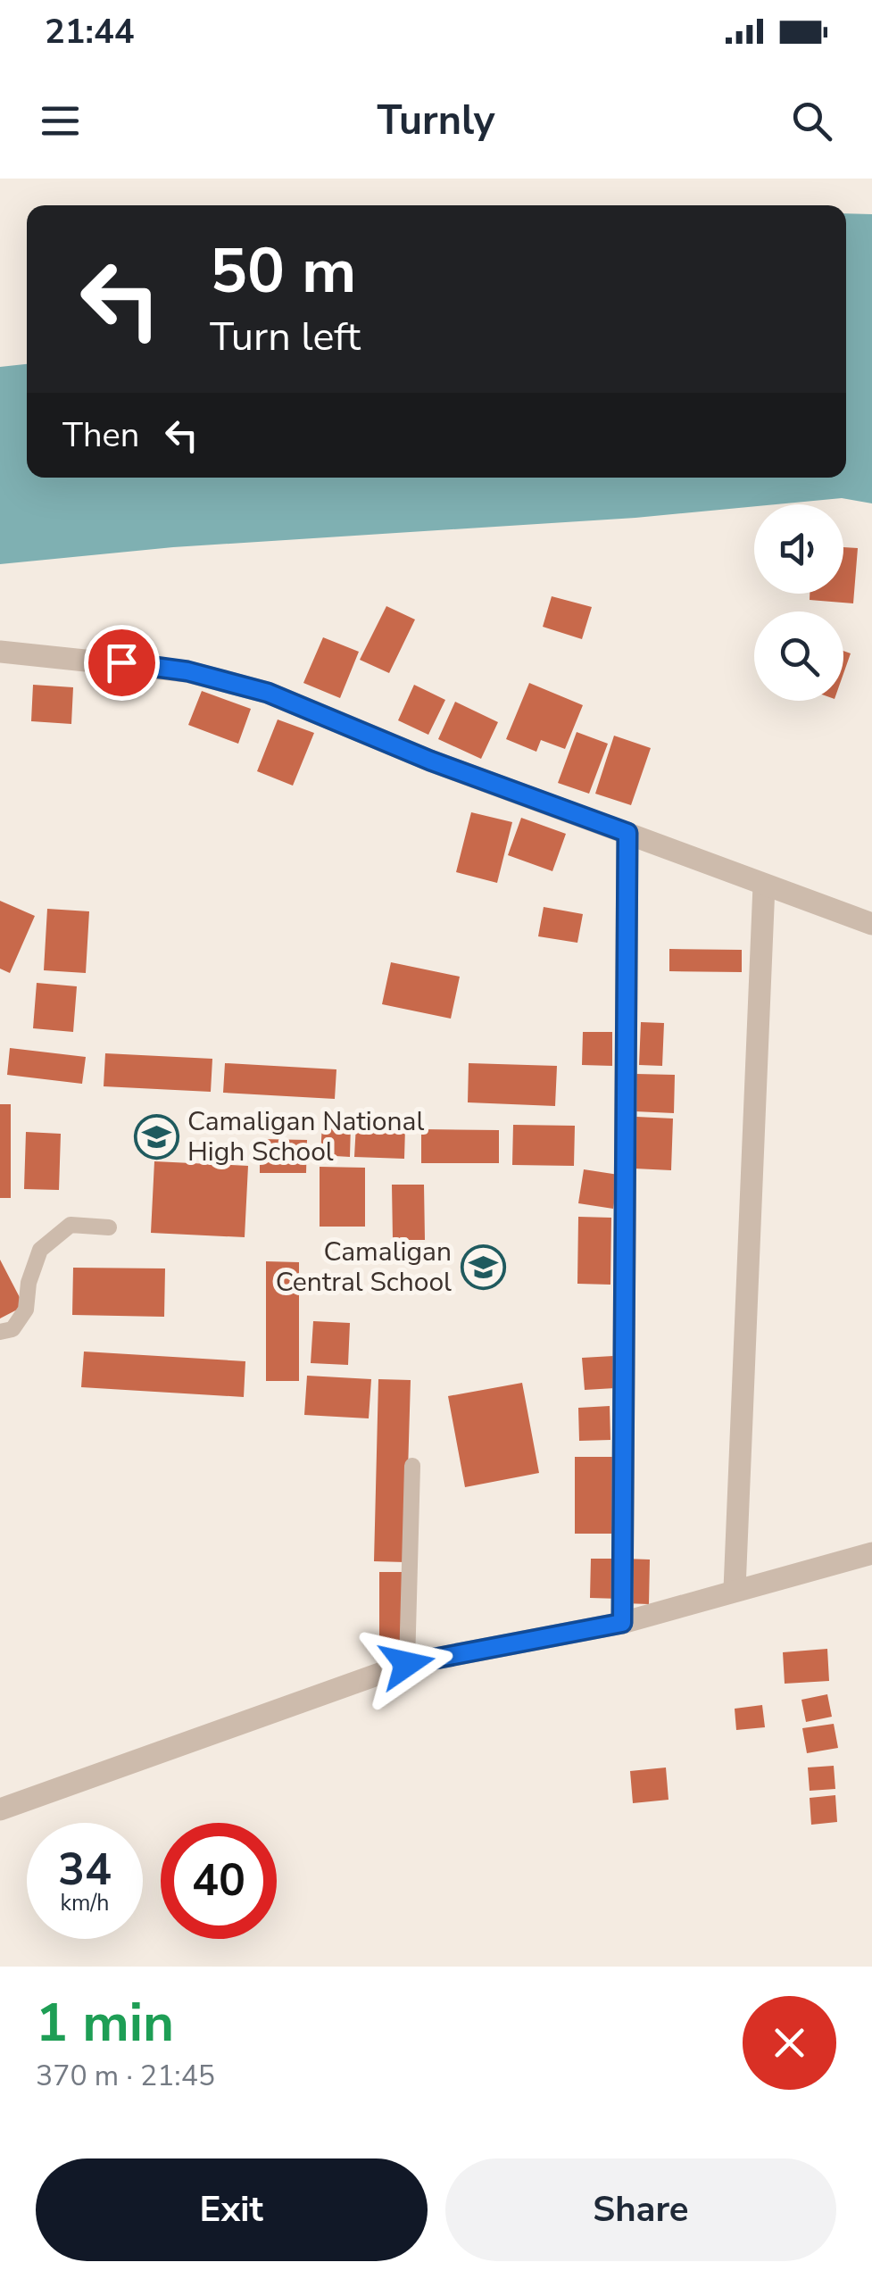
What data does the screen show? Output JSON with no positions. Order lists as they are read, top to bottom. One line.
{"places":{"school or university":["Camaligan National High School","Camaligan Central School"]},"page":{"status":"21:44","header":"Turnly","turn":["50 m","Turn left"],"then":"Then","speed":"34 km/h","limit":"40","heading":["1 min","370 m · 21:45"],"buttons":["Exit","Share"]}}
